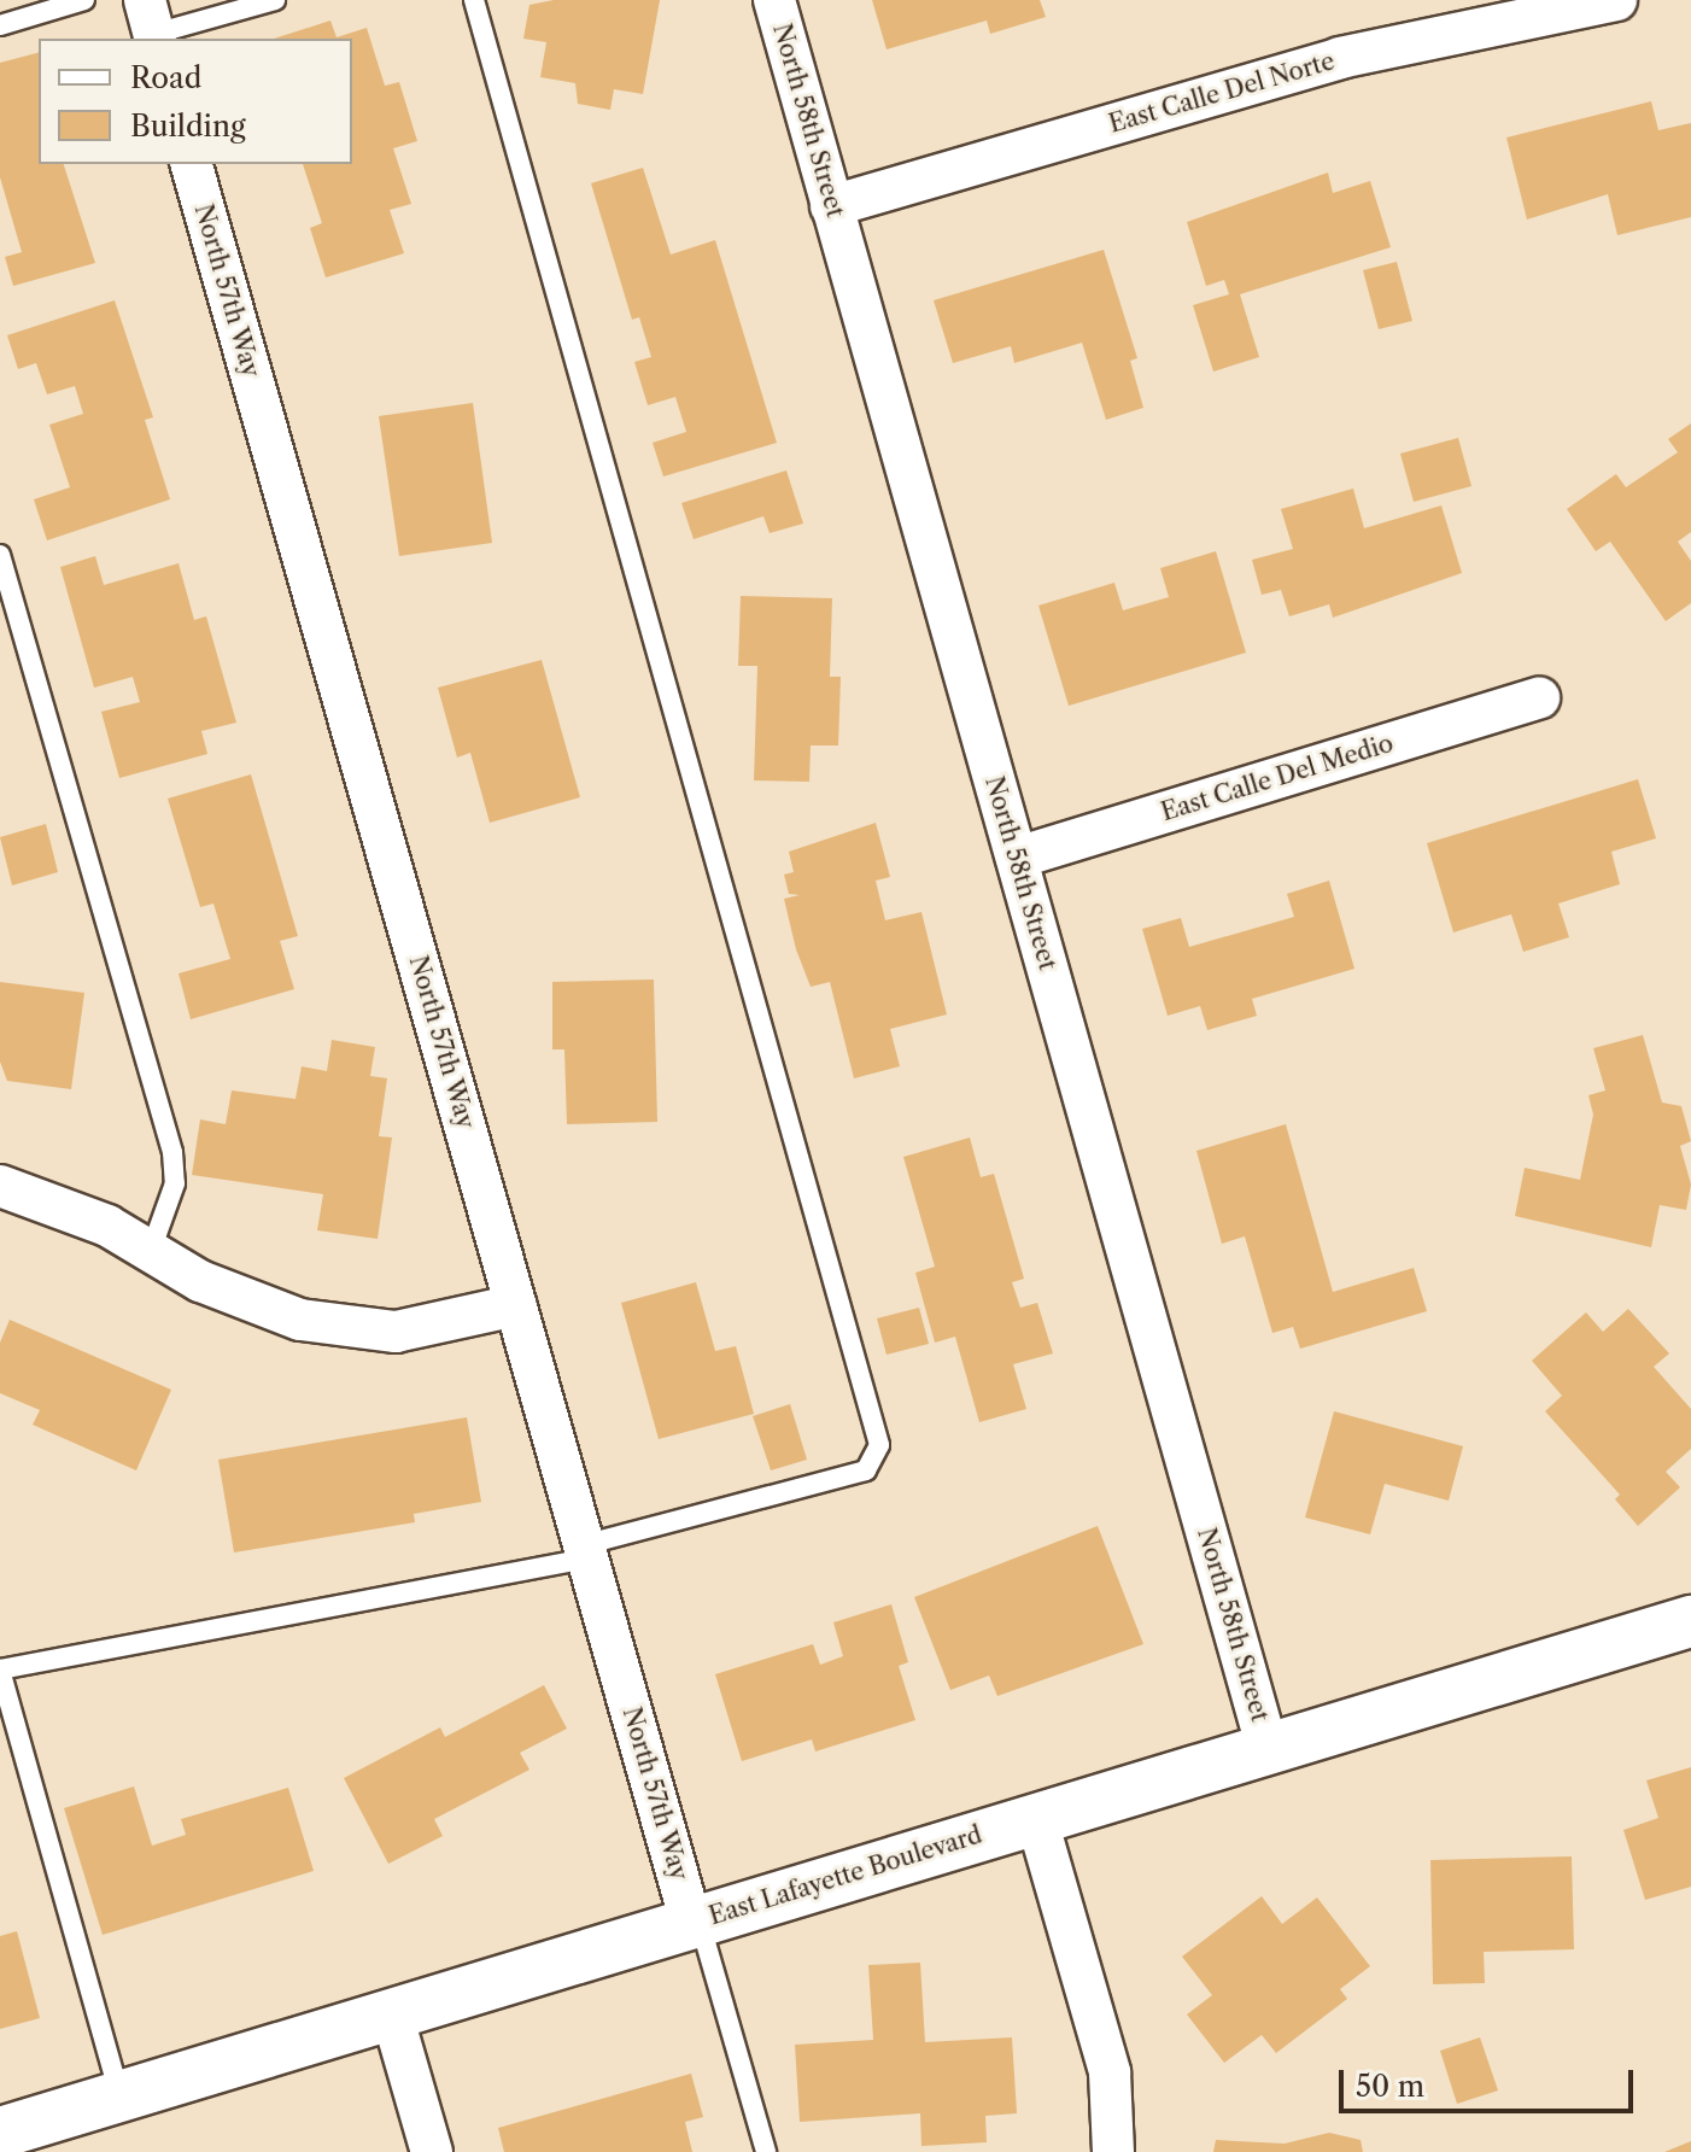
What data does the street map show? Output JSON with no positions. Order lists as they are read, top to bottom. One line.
{"streets":{"street":["East Calle Del Norte","North 58th Street","North 57th Way","East Calle Del Medio","East Lafayette Boulevard"]},"crossings":[["East Calle Del Norte","North 58th Street"],["North 58th Street","East Calle Del Medio"],["North 58th Street","East Lafayette Boulevard"],["North 57th Way","East Lafayette Boulevard"]],"legend":["Road","Building"],"scale_bar":"50 m"}
